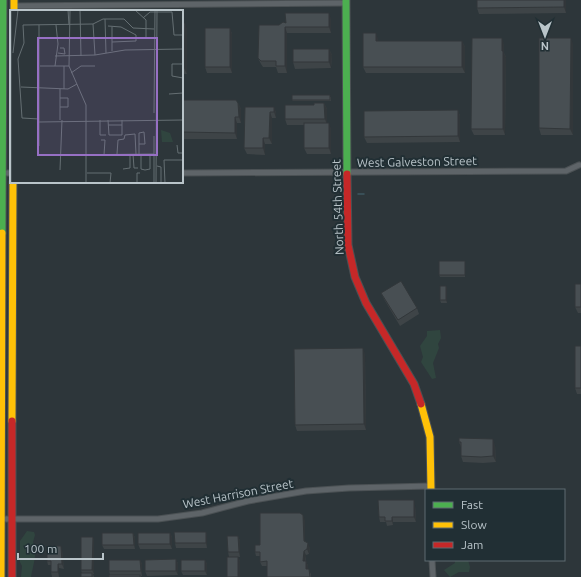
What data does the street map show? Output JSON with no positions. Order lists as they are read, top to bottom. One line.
{"streets":{"main road":["North 54th Street"],"street":["West Galveston Street","West Harrison Street"]},"crossings":[["West Galveston Street","North 54th Street"],["North 54th Street","West Harrison Street"]],"legend":["Fast","Slow","Jam"],"scale_bar":"100 m","north":"bottom"}
